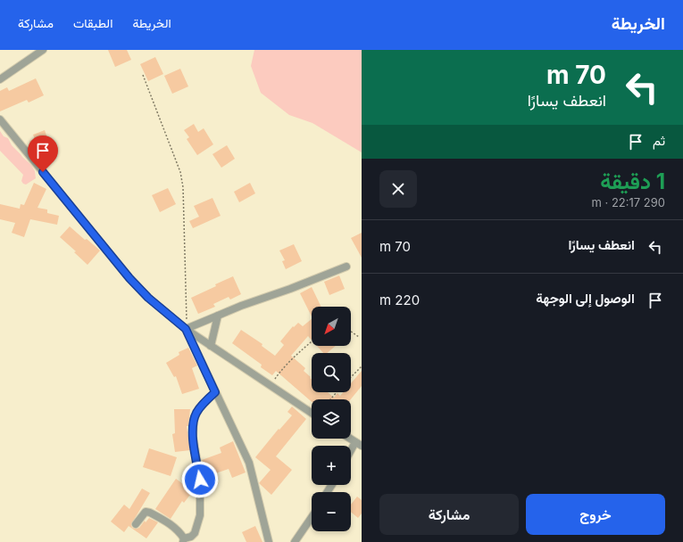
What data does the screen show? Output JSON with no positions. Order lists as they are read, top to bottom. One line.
{"north":"bottom left","page":{"header":"الخريطة","nav":["الخريطة","الطبقات","مشاركة"],"turn":["70 m","انعطف يسارًا"],"then":"ثم","heading":["1 دقيقة","290 m · 22:17"],"list":[{"name":"انعطف يسارًا","value":"70 m"},{"name":"الوصول إلى الوجهة","value":"220 m"}],"map_buttons":["+","−"],"buttons":["خروج","مشاركة"]}}
